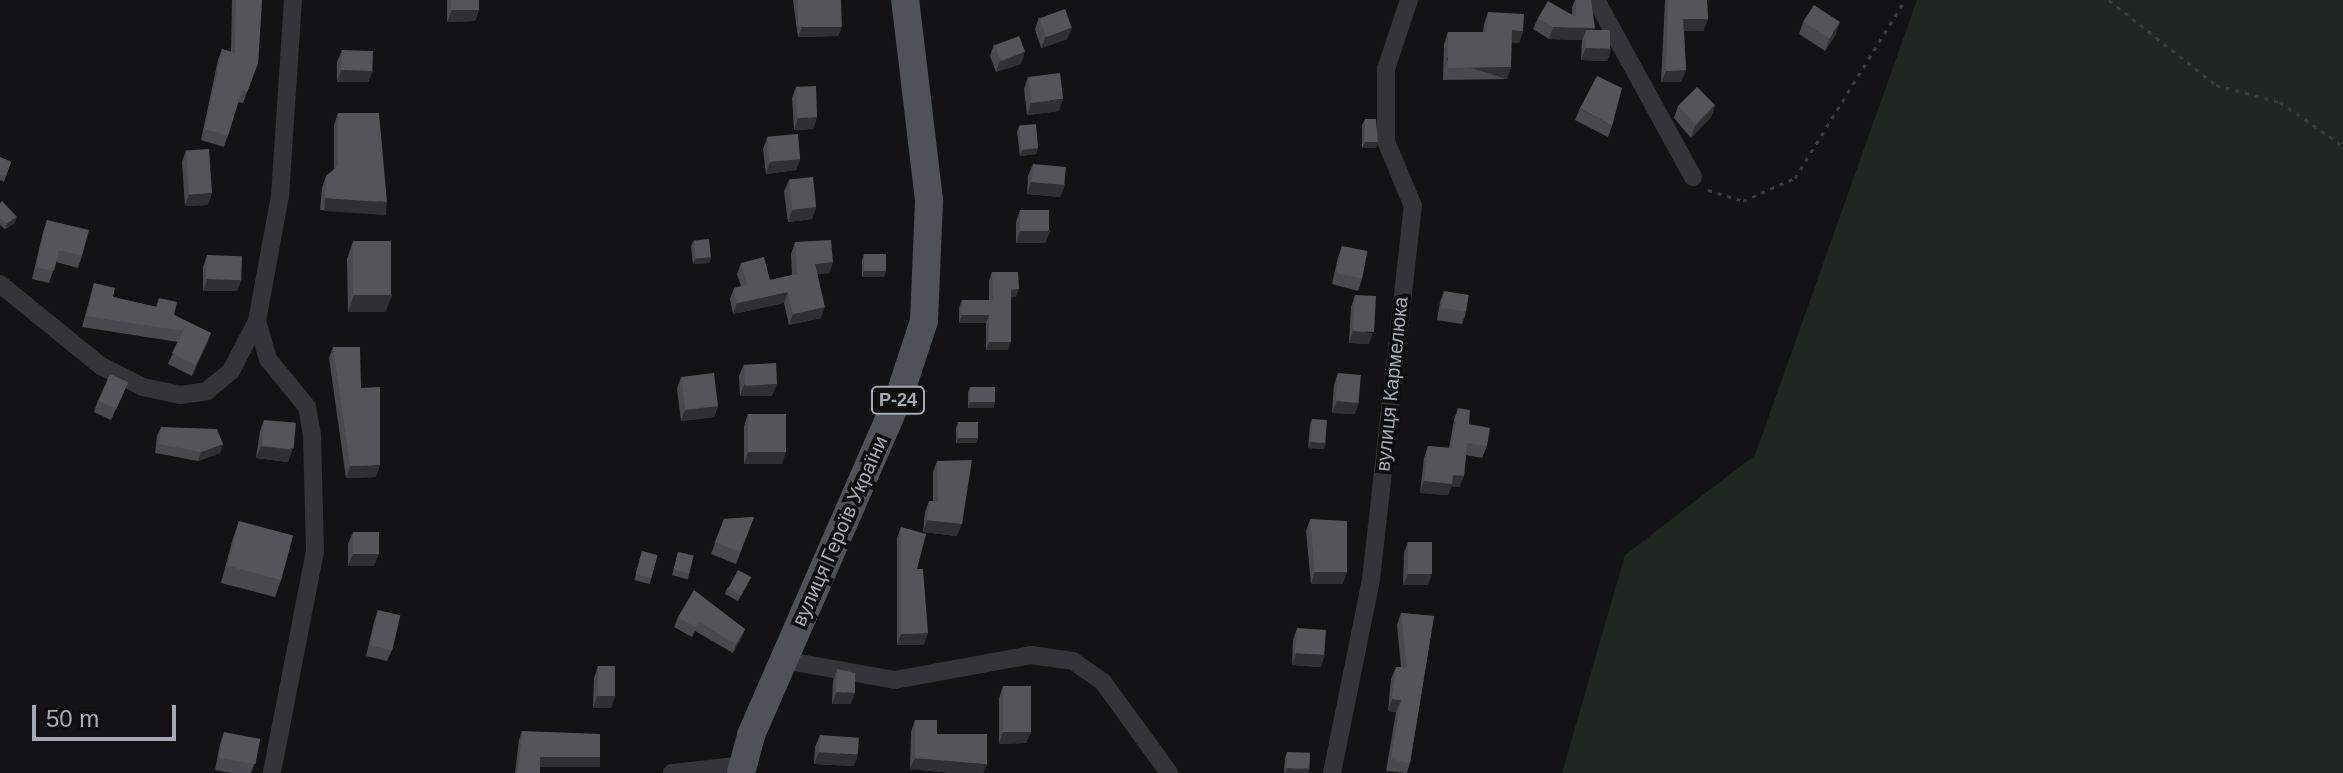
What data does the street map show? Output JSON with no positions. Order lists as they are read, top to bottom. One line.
{"streets":{"main road":["Р-24","вулиця Героїв України"],"street":["вулиця Кармелюка"]},"scale_bar":"50 m"}
